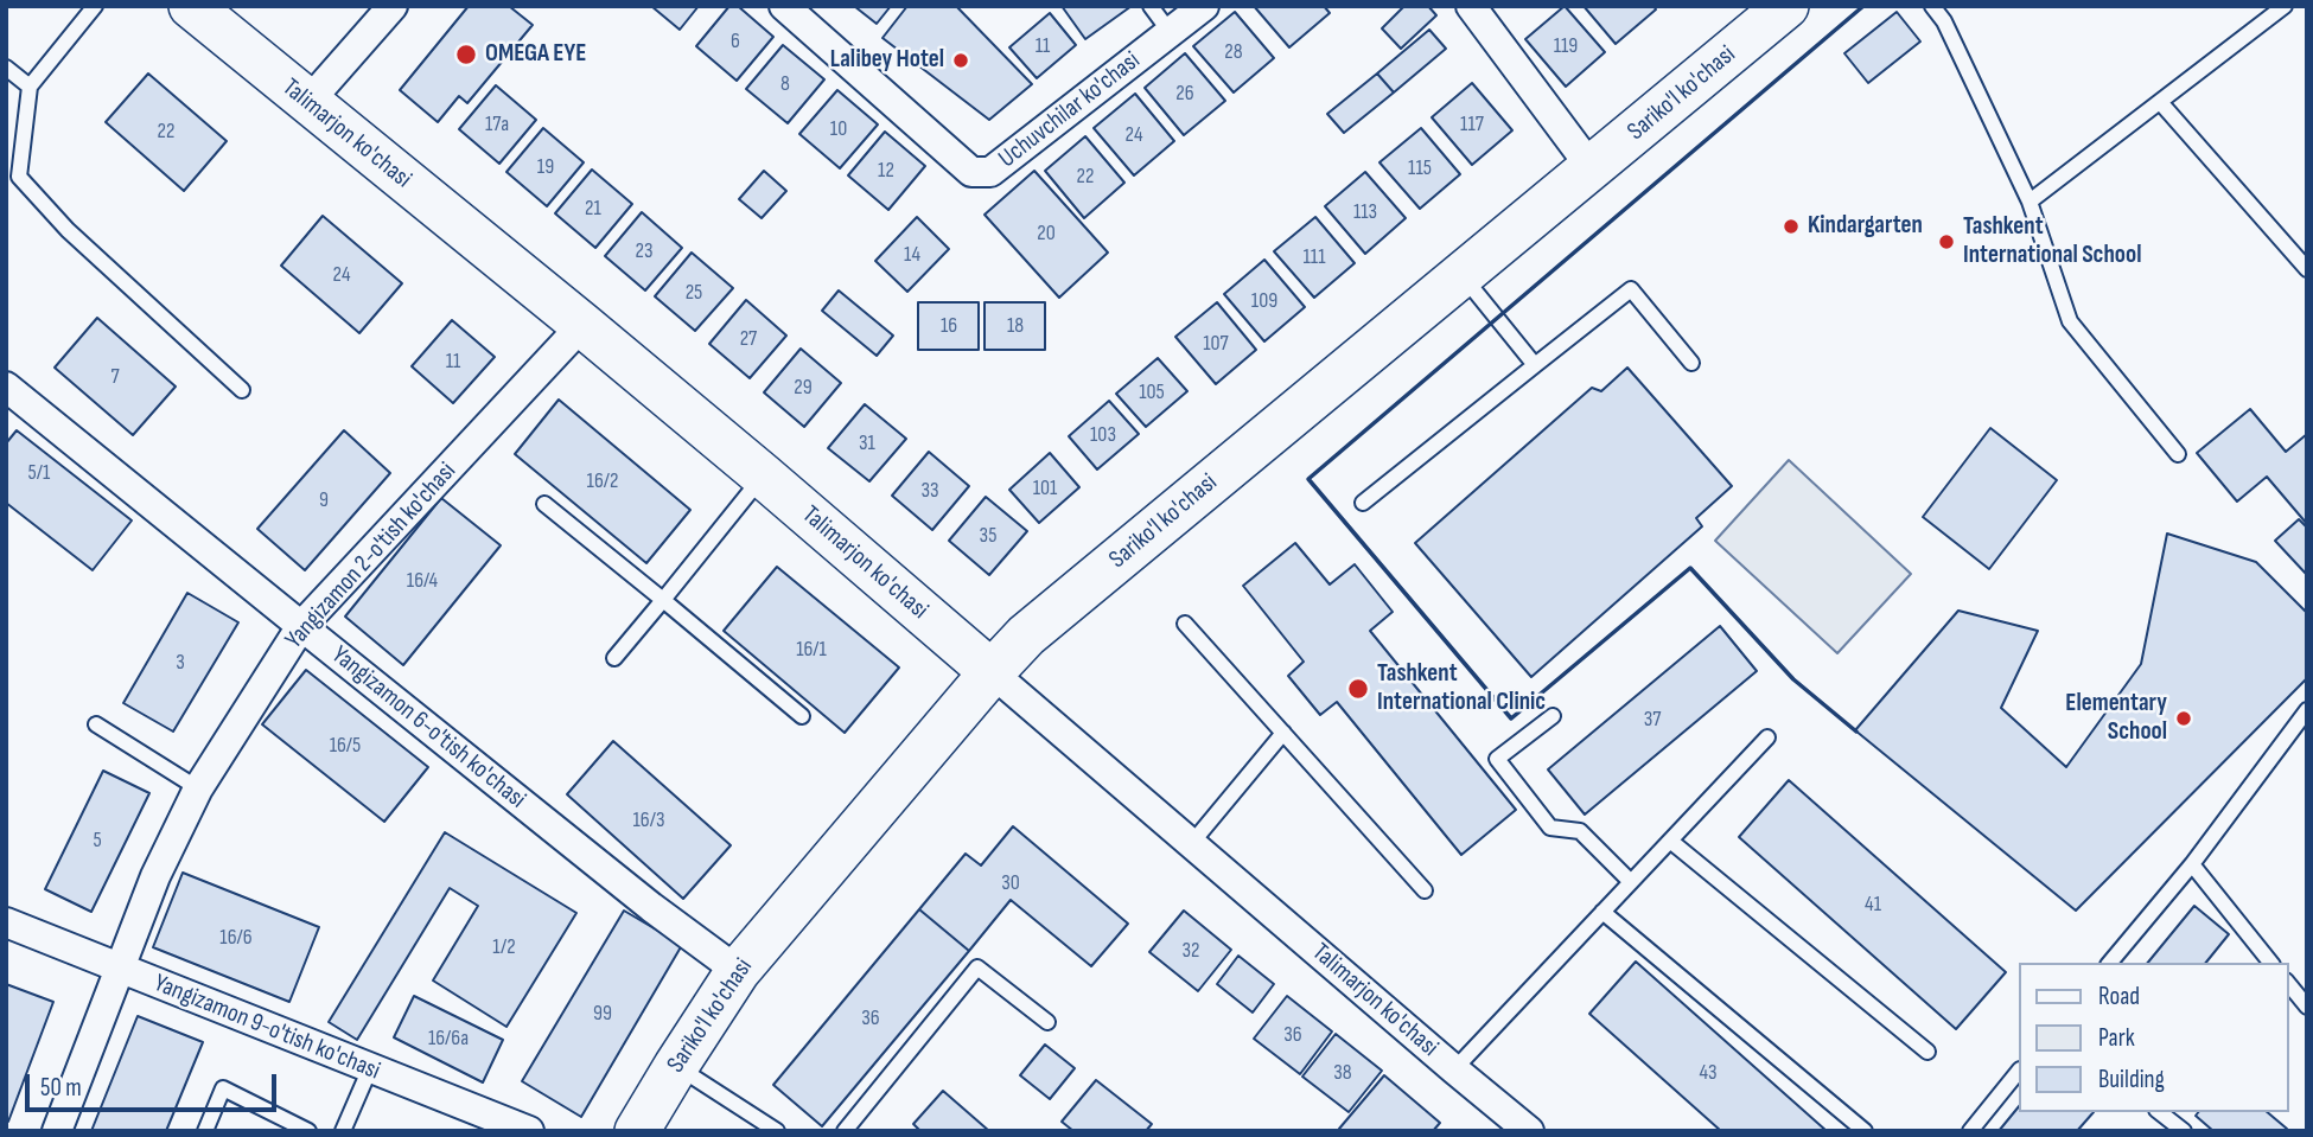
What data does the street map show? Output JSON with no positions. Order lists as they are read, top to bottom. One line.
{"streets":{"main road":["Sariko'l ko'chasi","Talimarjon ko'chasi"],"street":["Uchuvchilar ko'chasi","Yangizamon 2-o'tish ko'chasi","Yangizamon 6-o'tish ko'chasi","Yangizamon 9-o'tish ko'chasi"]},"crossings":[["Sariko'l ko'chasi","Talimarjon ko'chasi"],["Sariko'l ko'chasi","Yangizamon 6-o'tish ko'chasi"],["Talimarjon ko'chasi","Yangizamon 2-o'tish ko'chasi"],["Yangizamon 2-o'tish ko'chasi","Yangizamon 6-o'tish ko'chasi"],["Yangizamon 2-o'tish ko'chasi","Yangizamon 9-o'tish ko'chasi"]],"places":["OMEGA EYE","Lalibey Hotel","Kindargarten","Tashkent International School","Tashkent International Clinic","Elementary School"],"house_numbers":["6","11","119","28","8","26","17a","117","10","22","24","19","115","12","22","21","113","20","23","14","111","24","25","109","16","18","27","107","11","7","29","105","103","31","5/1","16/2","101","33","9","35","16/4","16/1","3","37","16/5","16/3","5","30","41","16/6","1/2","32","99","36","36","16/6a","38","43"],"legend":["Road","Park","Building"],"scale_bar":"50 m"}
